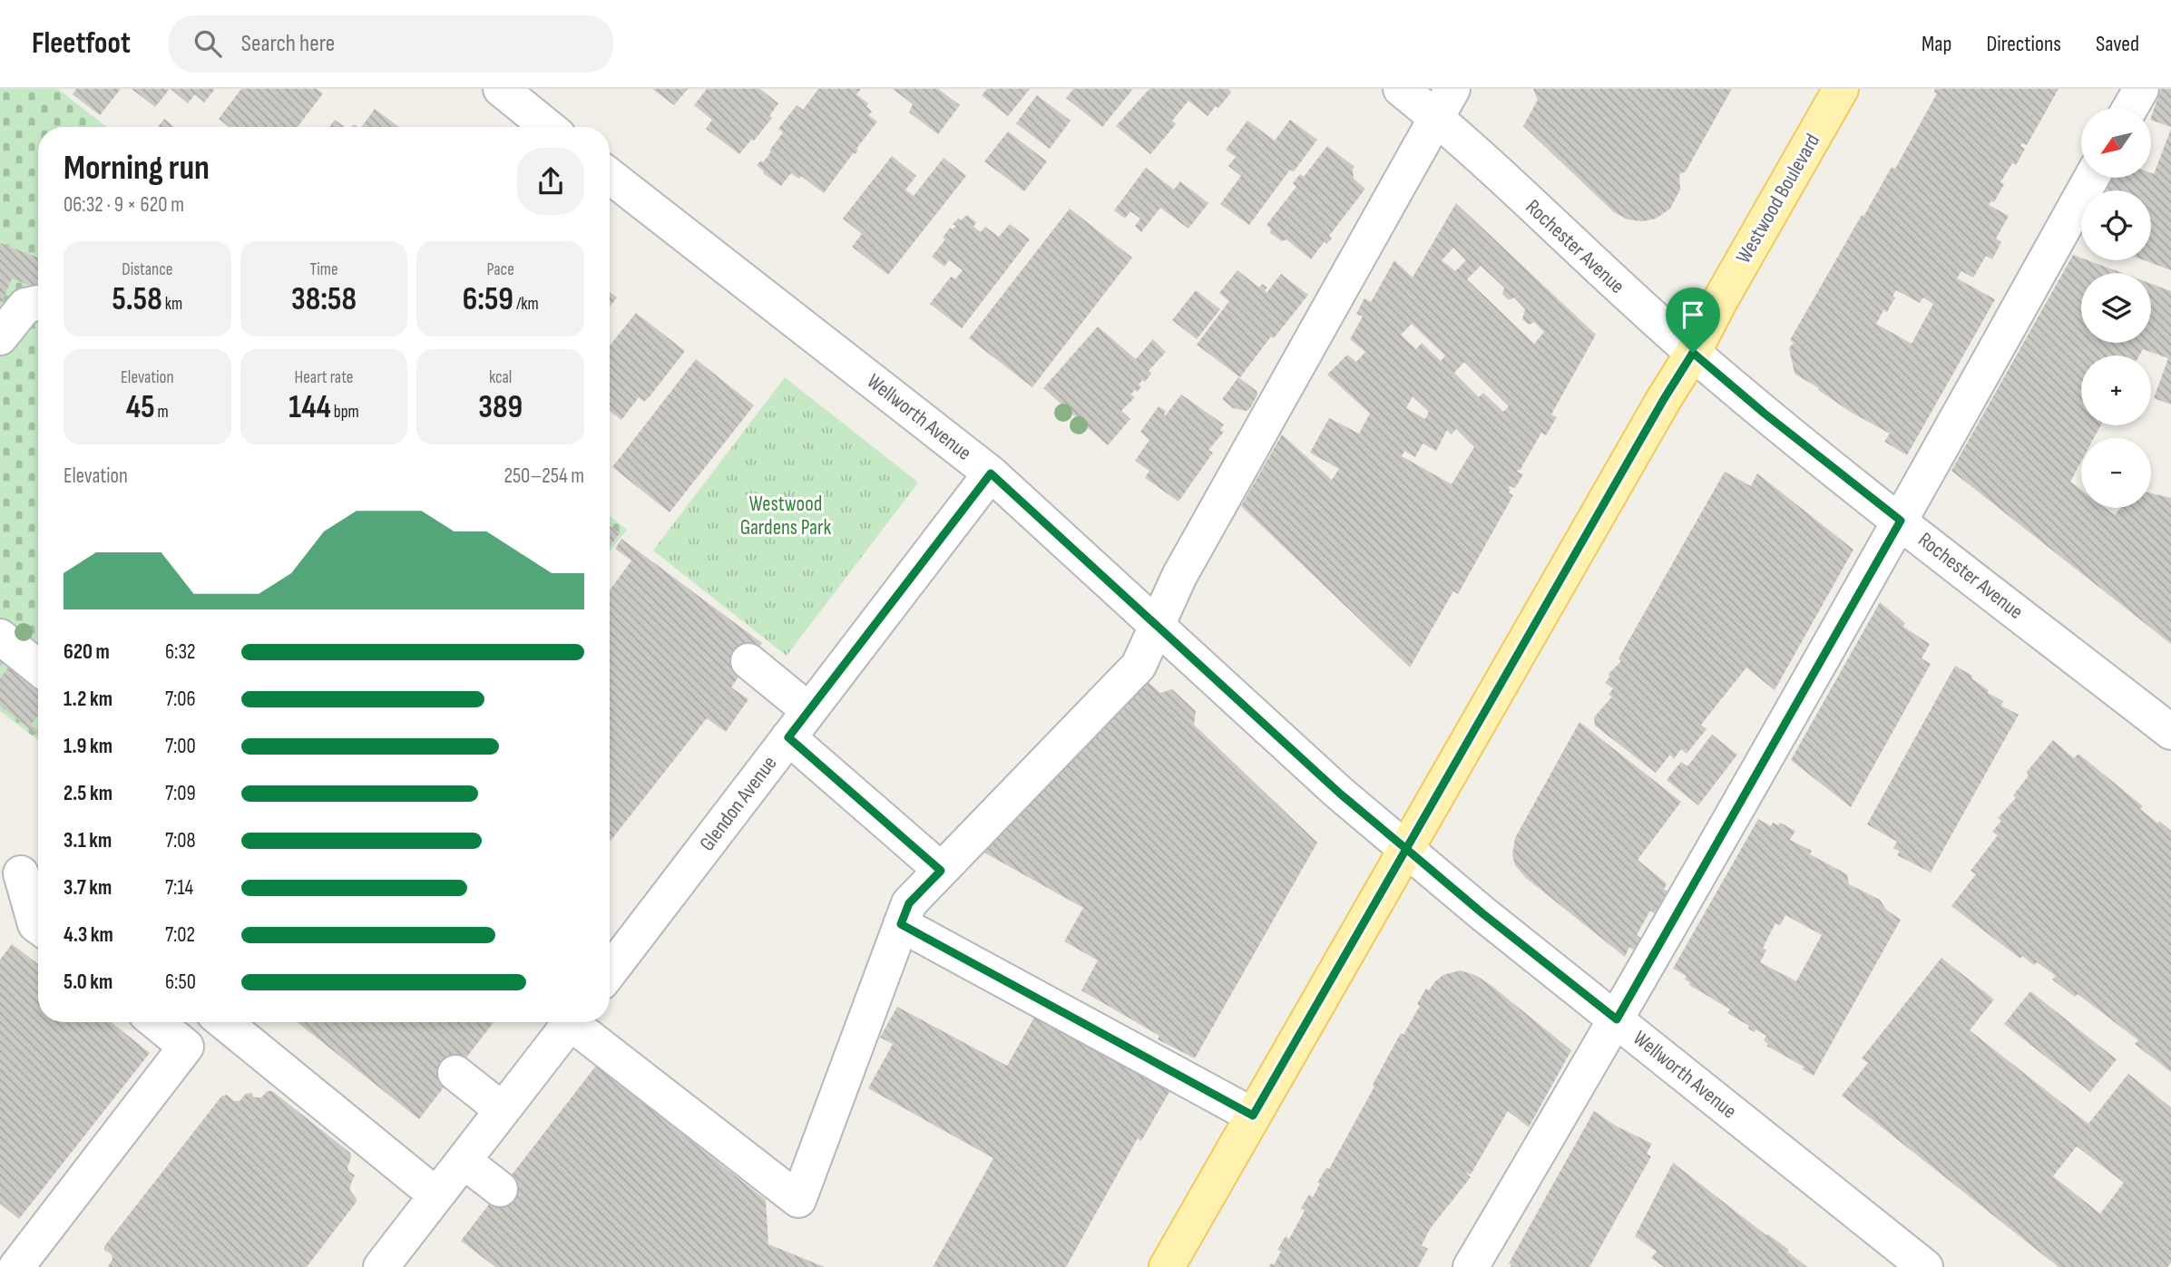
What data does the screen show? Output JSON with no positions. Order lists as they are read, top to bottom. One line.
{"streets":{"main road":["Westwood Boulevard"],"street":["Rochester Avenue","Wellworth Avenue","Glendon Avenue"]},"crossings":[["Westwood Boulevard","Rochester Avenue"],["Westwood Boulevard","Wellworth Avenue"],["Wellworth Avenue","Glendon Avenue"]],"parks":["Westwood Gardens Park"],"north":"bottom left","page":{"header":"Fleetfoot","search":"Search here","nav":["Map","Directions","Saved"],"map_buttons":["+","−"],"heading":["Morning run","06:32 · 9 × 620 m"],"stats":[["Distance","5.58 km"],["Time","38:58"],["Pace","6:59 /km"],["Elevation","45 m"],["Heart rate","144 bpm"],["kcal","389"]],"chart":["Elevation","250–254 m"],"list":[{"name":"620 m","note":"6:32"},{"name":"1.2 km","note":"7:06"},{"name":"1.9 km","note":"7:00"},{"name":"2.5 km","note":"7:09"},{"name":"3.1 km","note":"7:08"},{"name":"3.7 km","note":"7:14"},{"name":"4.3 km","note":"7:02"},{"name":"5.0 km","note":"6:50"}]}}
